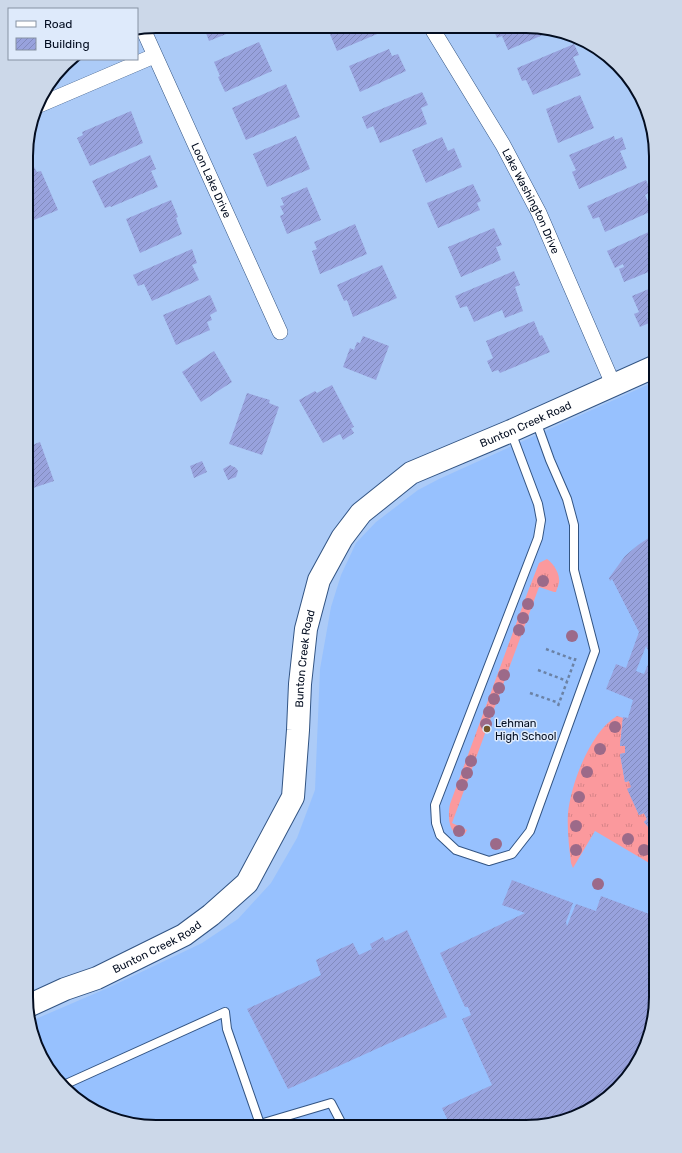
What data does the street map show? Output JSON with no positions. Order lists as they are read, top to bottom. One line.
{"streets":{"street":["Loon Lake Drive","Lake Washington Drive","Bunton Creek Road"]},"crossings":[["Lake Washington Drive","Bunton Creek Road"]],"places":["Lehman High School"],"legend":["Road","Building"]}
